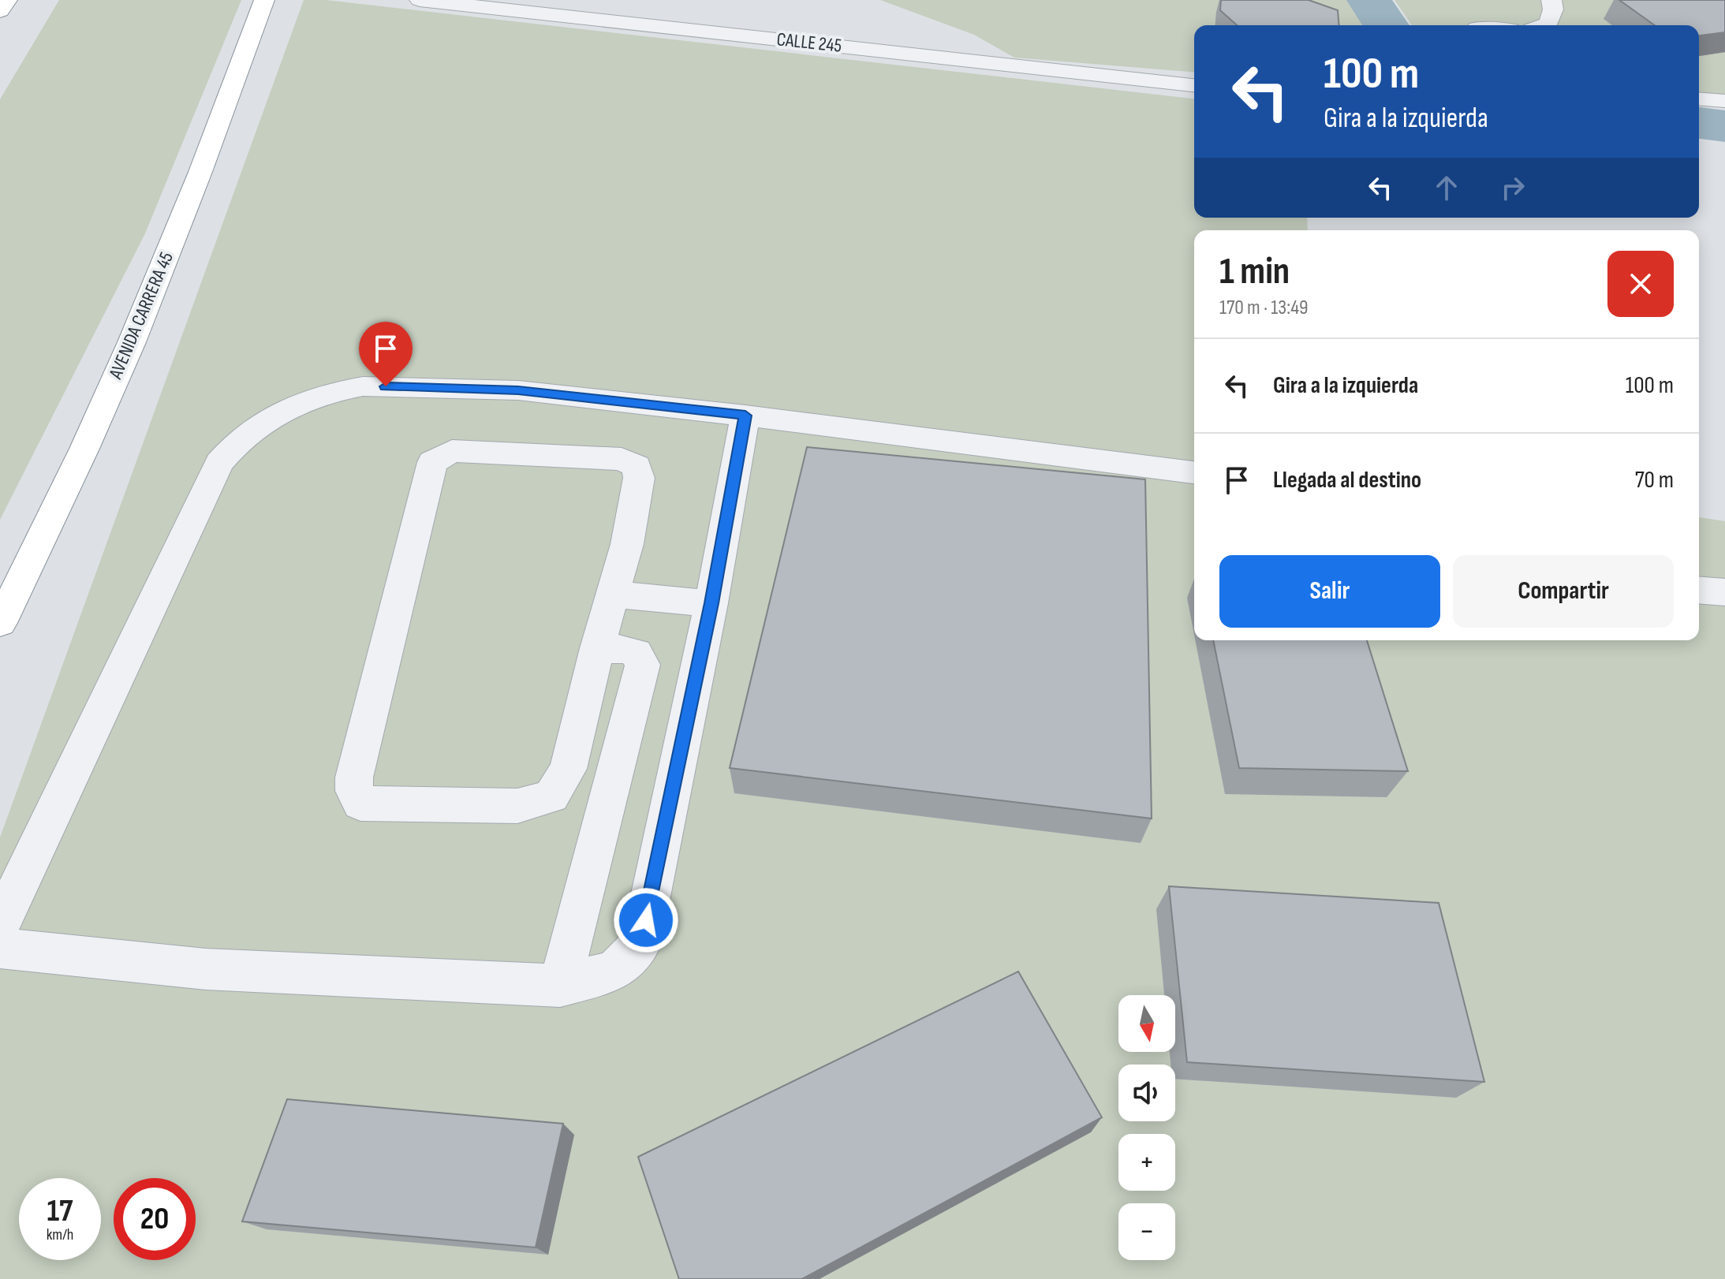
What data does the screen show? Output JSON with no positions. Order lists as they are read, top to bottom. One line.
{"streets":{"highway":["AVENIDA CARRERA 45"],"lane":["CALLE 245"]},"north":"bottom","page":{"turn":["100 m","Gira a la izquierda"],"heading":["1 min","170 m · 13:49"],"list":[{"name":"Gira a la izquierda","value":"100 m"},{"name":"Llegada al destino","value":"70 m"}],"buttons":["Salir","Compartir"],"map_buttons":["+","−"],"speed":"17 km/h","limit":"20"}}
